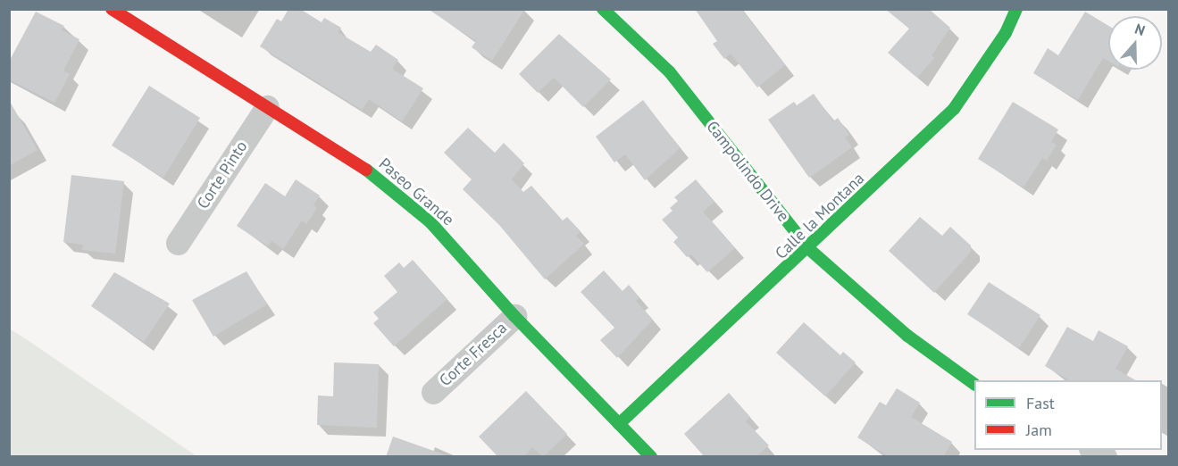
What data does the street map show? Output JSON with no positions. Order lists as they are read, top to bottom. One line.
{"streets":{"street":["Campolindo Drive","Corte Pinto","Paseo Grande","Calle la Montana","Corte Fresca"]},"crossings":[["Campolindo Drive","Calle la Montana"],["Corte Pinto","Paseo Grande"],["Paseo Grande","Calle la Montana"],["Paseo Grande","Corte Fresca"]],"legend":["Fast","Jam"],"north":"top"}
